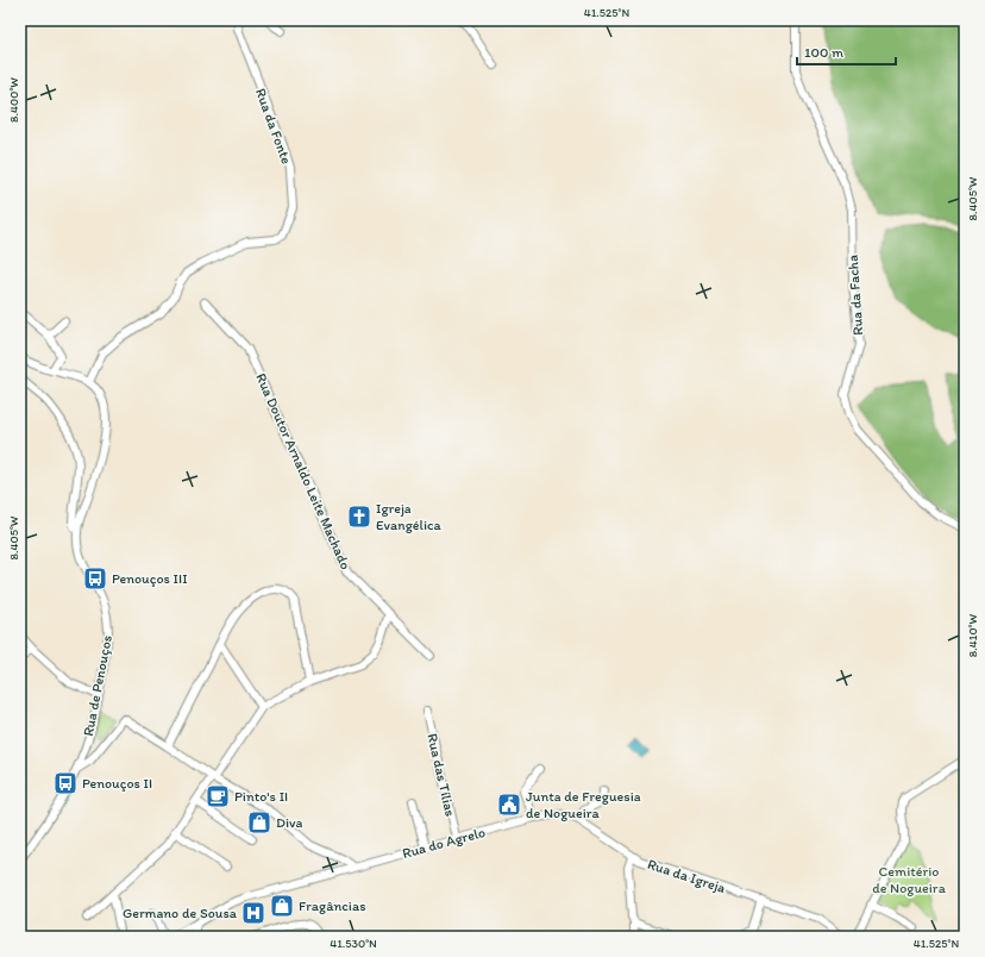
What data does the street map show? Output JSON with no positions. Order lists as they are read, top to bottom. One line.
{"streets":{"street":["Rua da Fonte","Rua da Facha","Rua Doutor Arnaldo Leite Machado","Rua de Penouços","Rua das Tílias","Rua do Agrelo","Rua da Igreja"]},"crossings":[["Rua da Fonte","Rua de Penouços"],["Rua das Tílias","Rua do Agrelo"],["Rua do Agrelo","Rua da Igreja"]],"parks":["Cemitério de Nogueira"],"places":{"church":["Igreja Evangélica"],"bus stop":["Penouços III","Penouços II"],"cafe":["Pinto's II"],"public building":["Junta de Freguesia de Nogueira"],"shop":["Diva","Fragâncias"],"hospital":["Germano de Sousa"]},"scale_bar":"100 m","coordinates":["41.525°N","8.400°W","8.405°W","8.410°W","41.530°N"]}
